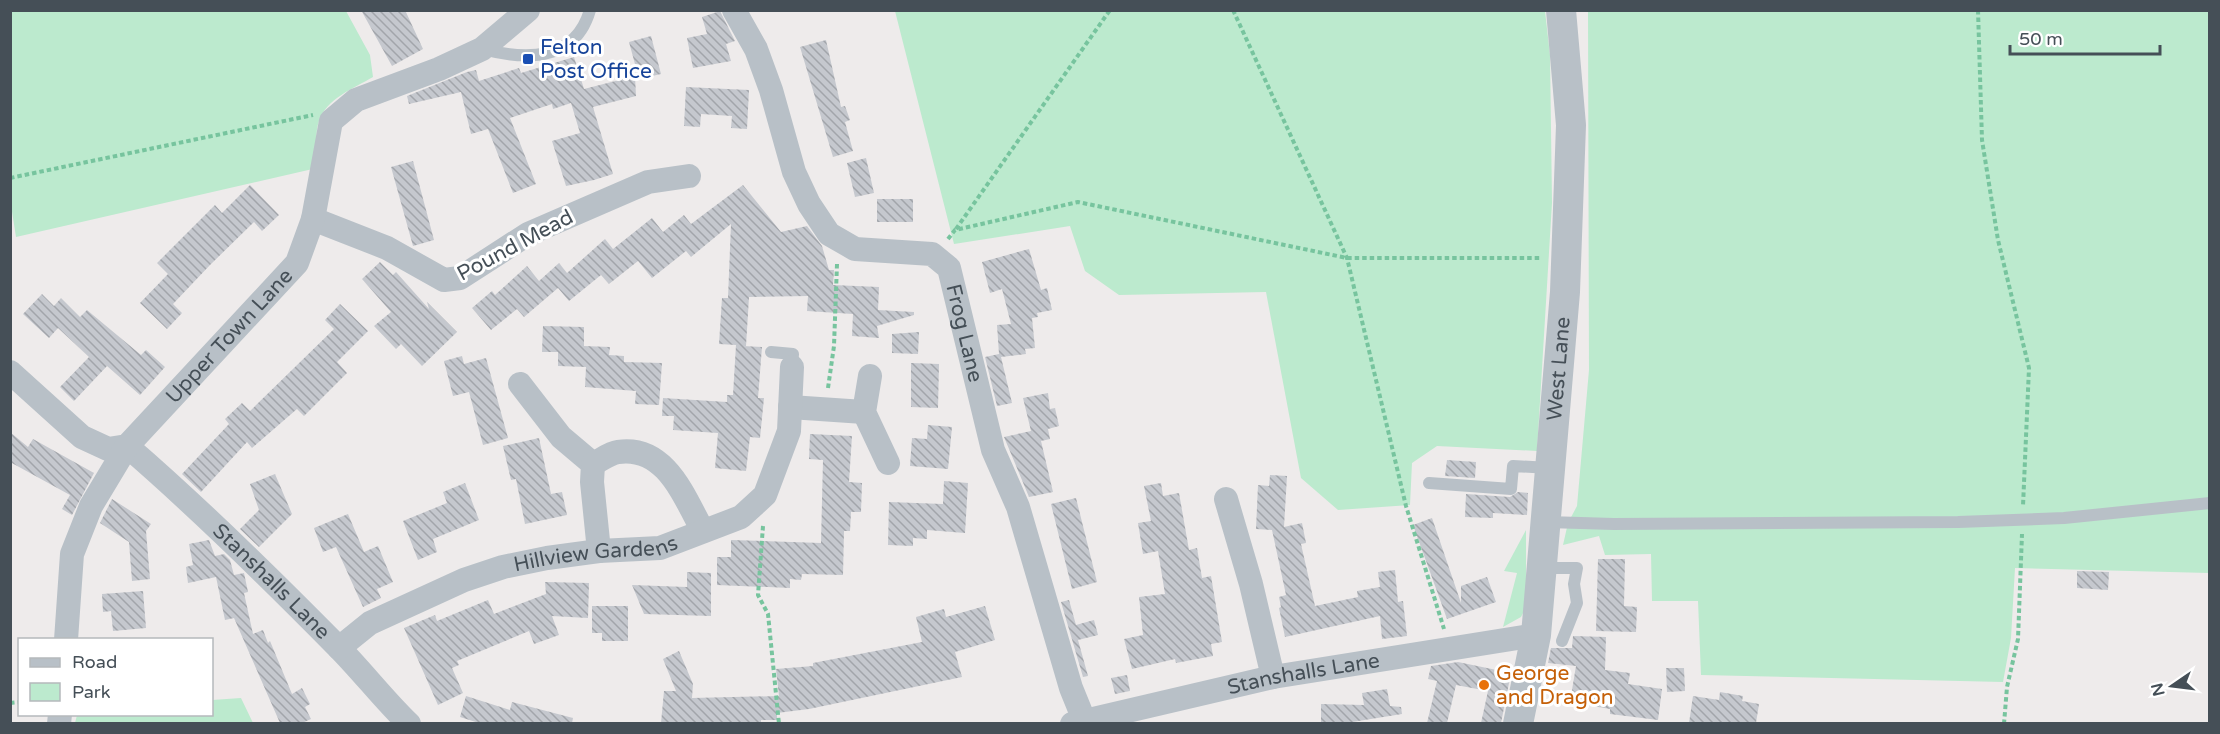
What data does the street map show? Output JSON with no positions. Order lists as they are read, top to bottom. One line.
{"streets":{"street":["Pound Mead","Frog Lane","Upper Town Lane","West Lane","Hillview Gardens","Stanshalls Lane"]},"crossings":[["Pound Mead","Upper Town Lane"],["Frog Lane","Stanshalls Lane"],["Upper Town Lane","Stanshalls Lane"],["West Lane","Stanshalls Lane"],["Hillview Gardens","Stanshalls Lane"]],"places":{"transit":["Felton Post Office"],"other":["George and Dragon"]},"legend":["Road","Park"],"scale_bar":"50 m","north":"left"}
